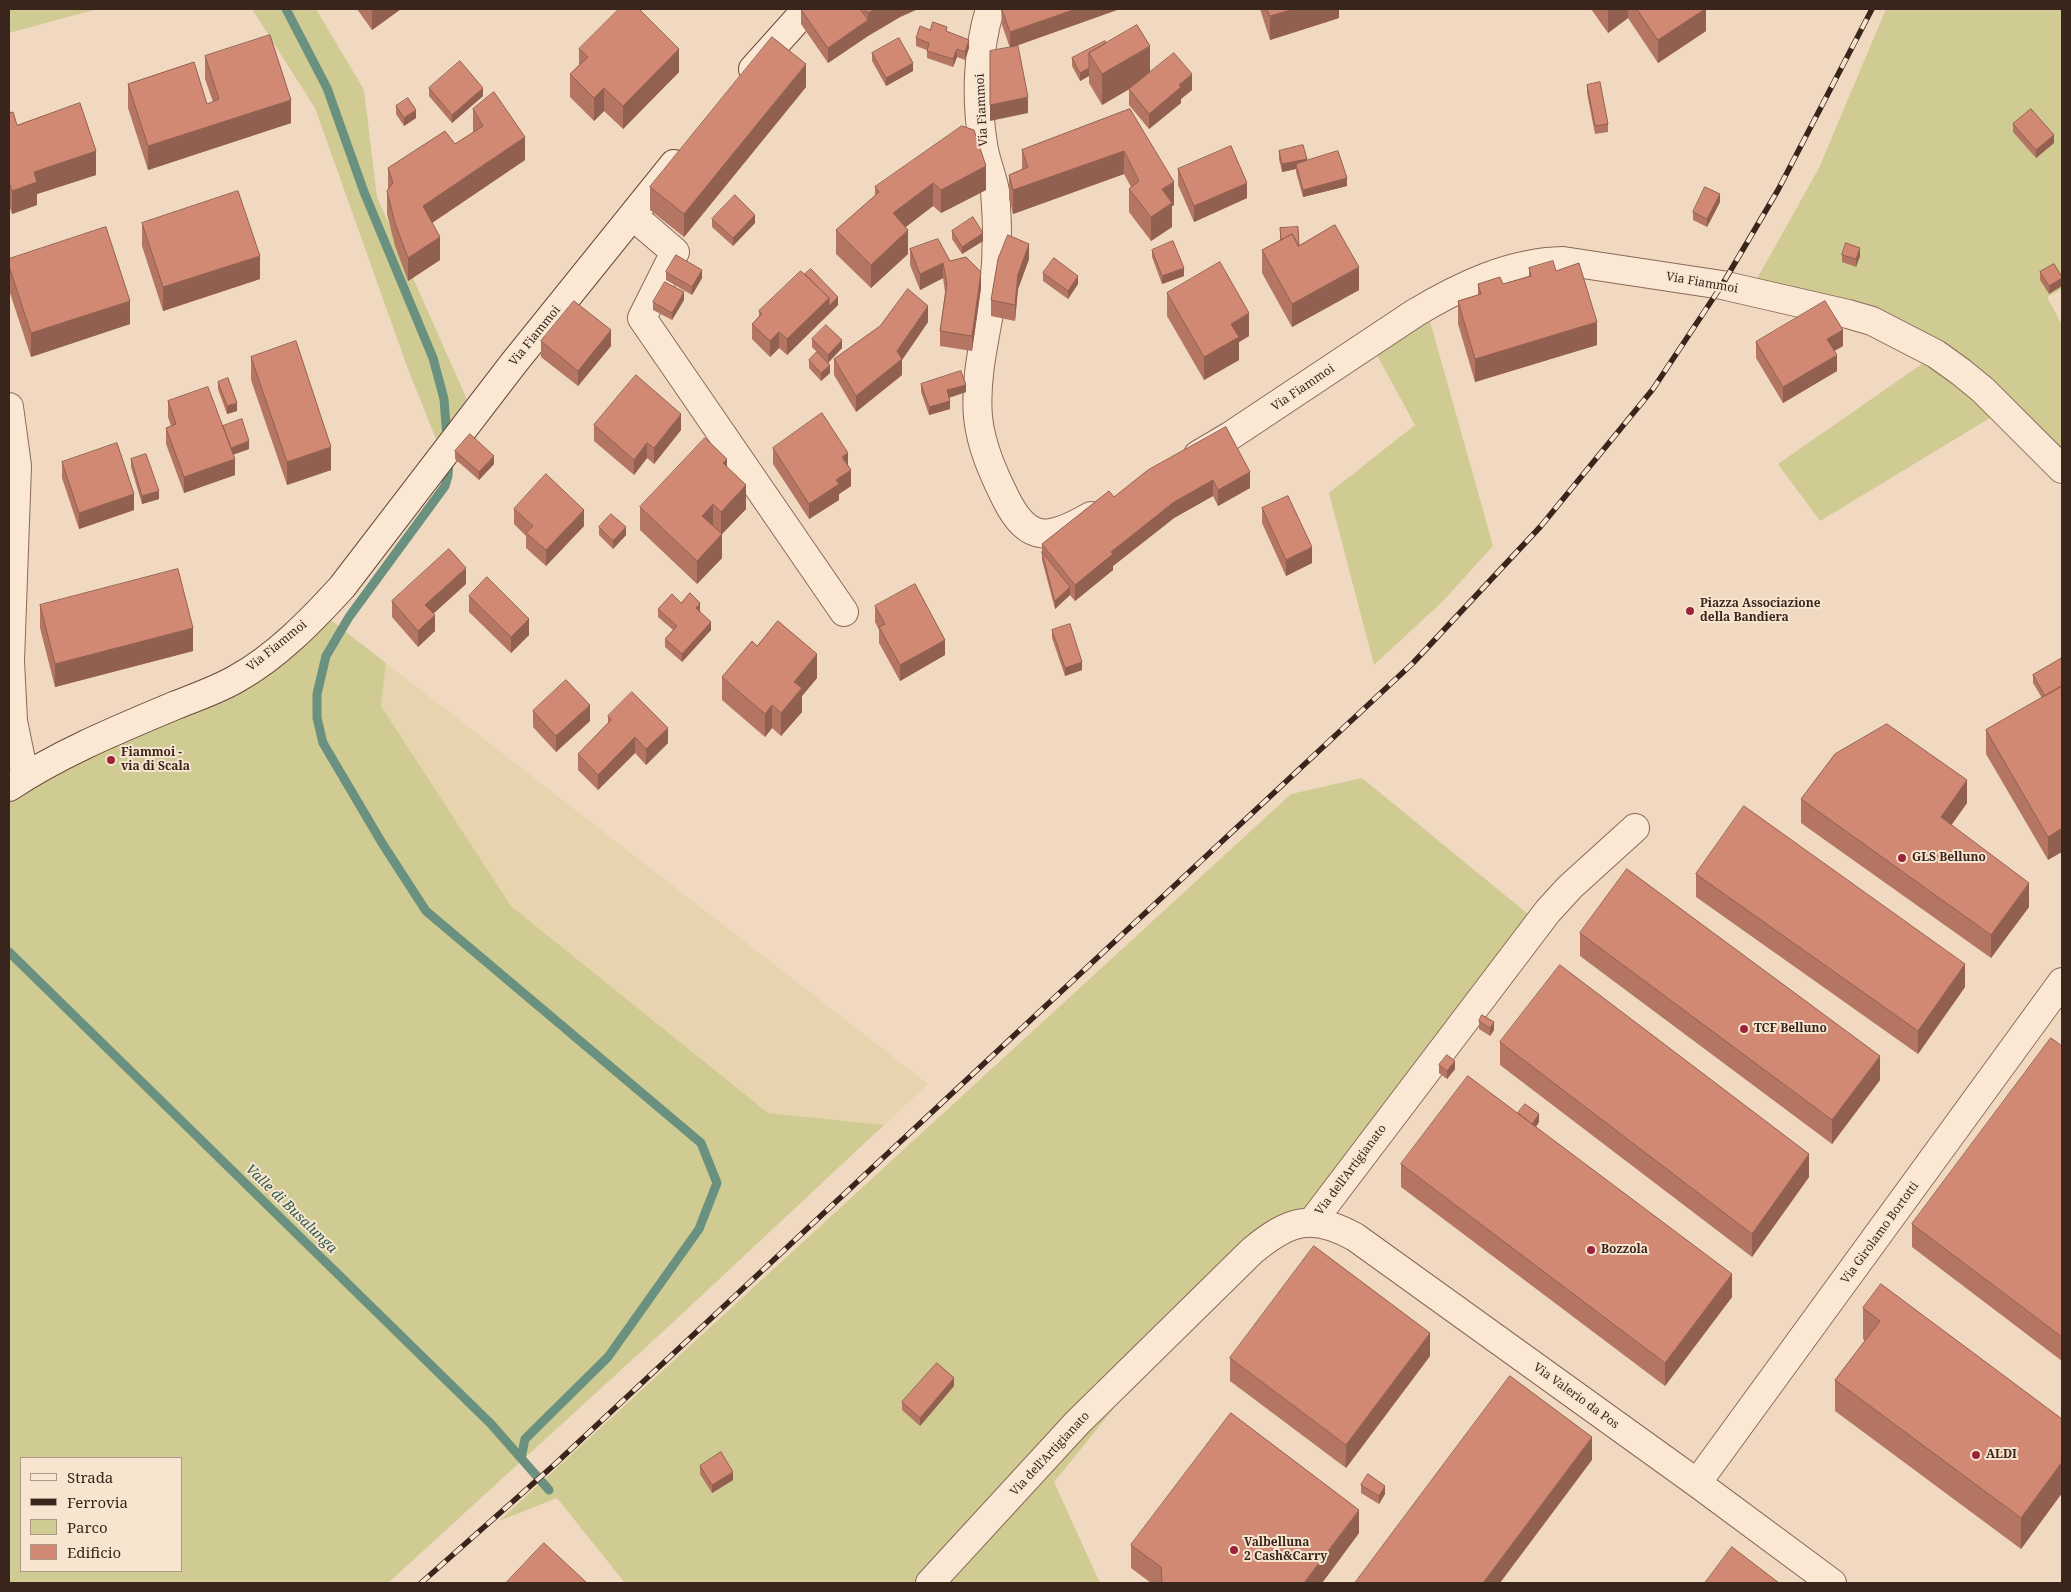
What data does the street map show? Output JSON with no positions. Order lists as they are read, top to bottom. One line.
{"streets":{"street":["Via Fiammoi","Via dell'Artigianato","Via Girolamo Bortotti","Via Valerio da Pos"]},"crossings":[["Via dell'Artigianato","Via Valerio da Pos"],["Via Girolamo Bortotti","Via Valerio da Pos"]],"water":["Valle di Busalunga"],"places":["Piazza Associazione della Bandiera","Fiammoi - via di Scala","GLS Belluno","TCF Belluno","Bozzola","ALDI","Valbelluna 2 Cash&Carry"],"legend":["Strada","Ferrovia","Parco","Edificio"]}
